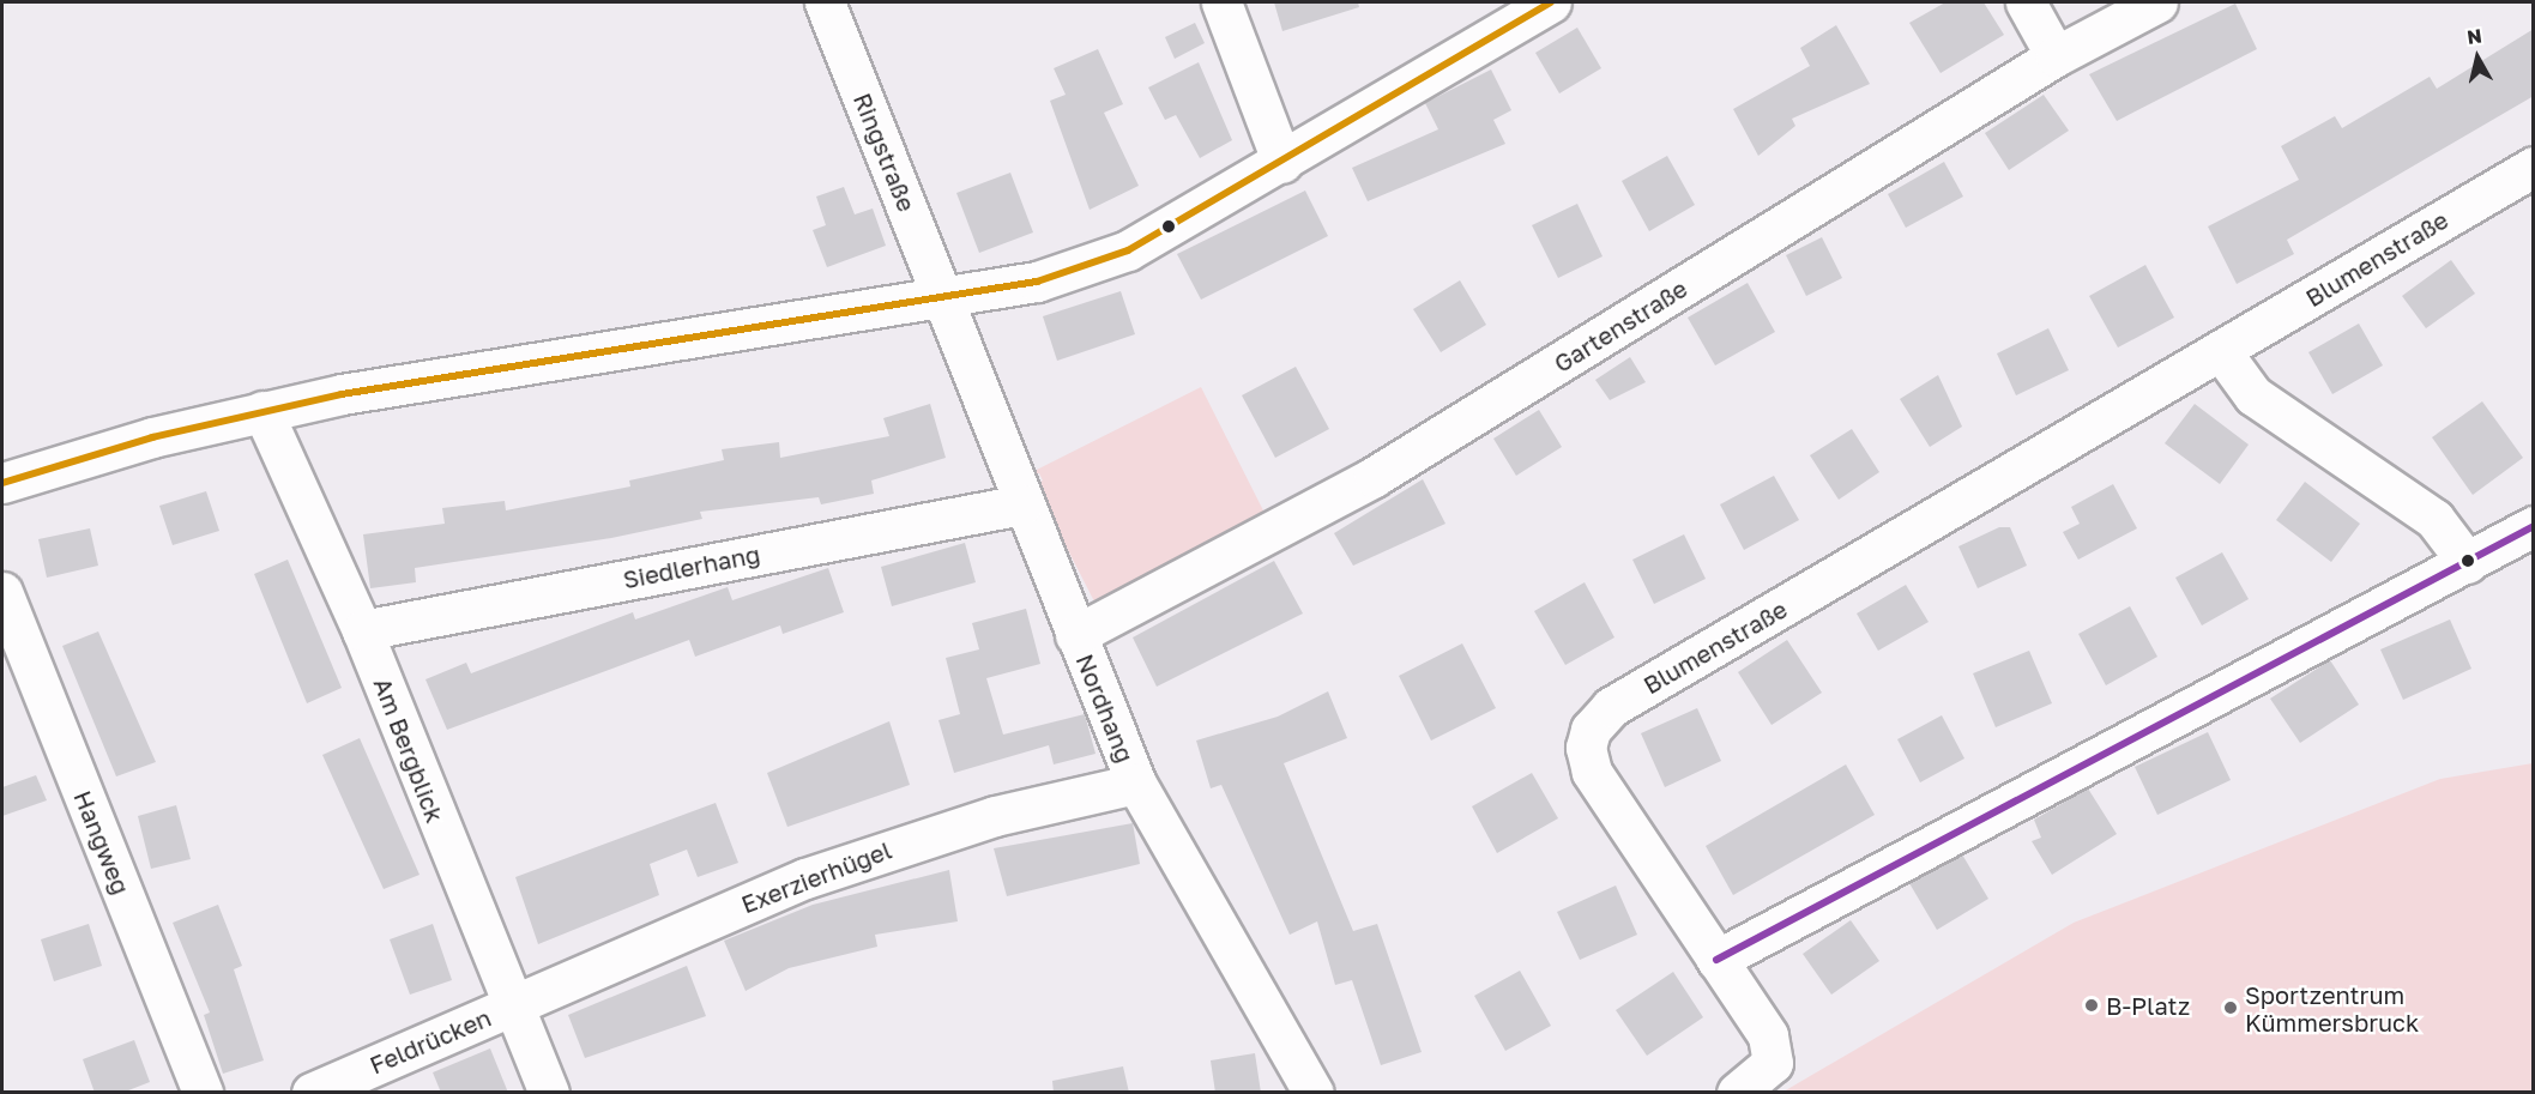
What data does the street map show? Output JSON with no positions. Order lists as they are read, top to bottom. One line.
{"streets":{"street":["Ringstraße","Blumenstraße","Gartenstraße","Siedlerhang","Nordhang","Am Bergblick","Hangweg","Exerzierhügel","Feldrücken"]},"crossings":[["Ringstraße","Nordhang"],["Gartenstraße","Nordhang"],["Siedlerhang","Nordhang"],["Siedlerhang","Am Bergblick"],["Nordhang","Exerzierhügel"],["Am Bergblick","Exerzierhügel"],["Am Bergblick","Feldrücken"],["Exerzierhügel","Feldrücken"]],"places":["B-Platz","Sportzentrum Kümmersbruck"],"north":"top"}
